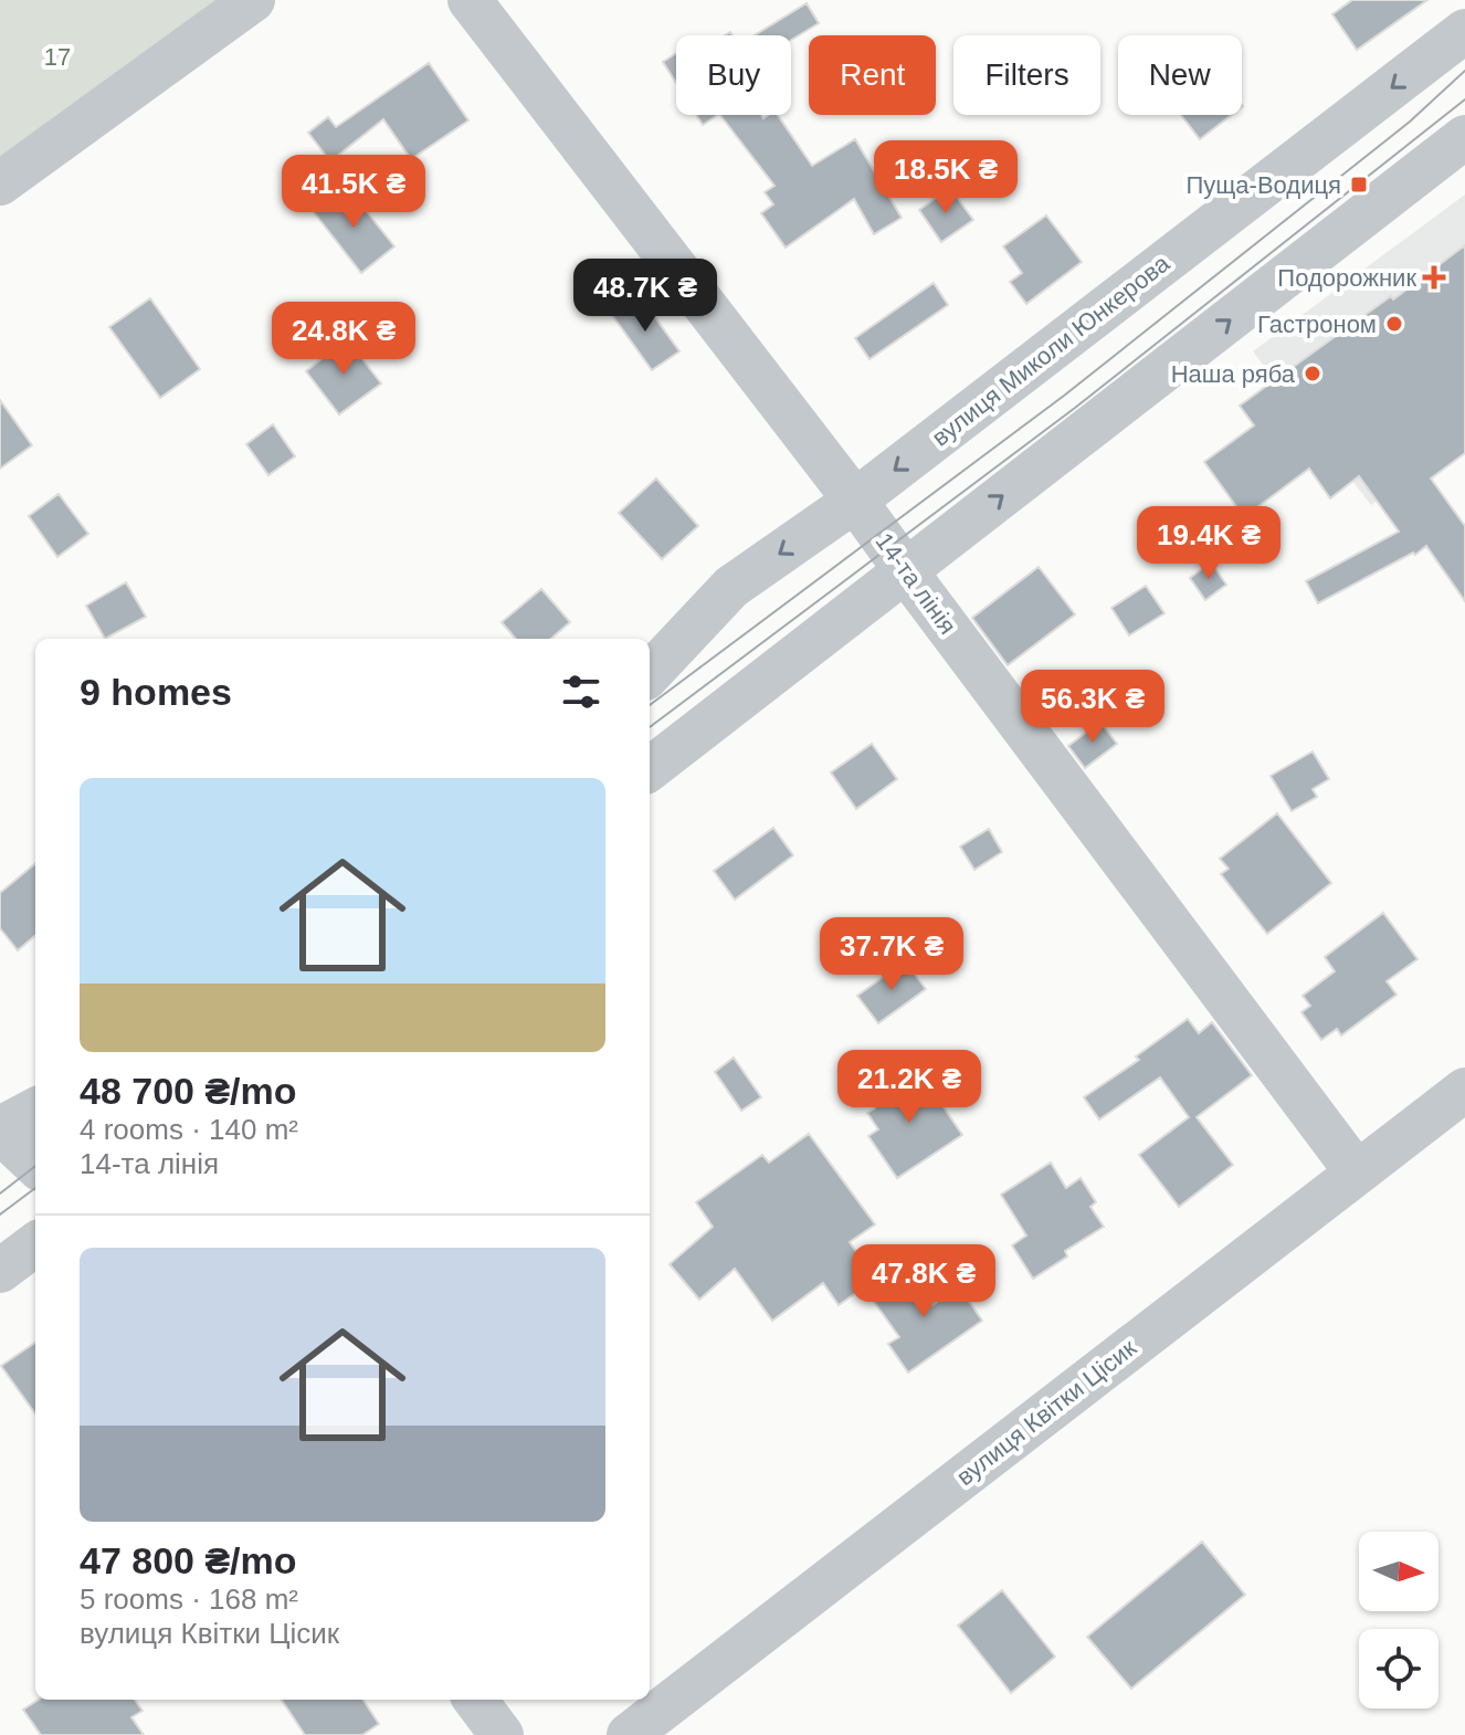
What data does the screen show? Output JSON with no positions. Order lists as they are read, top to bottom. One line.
{"streets":{"street":["вулиця Миколи Юнкерова","14-та лінія","вулиця Квітки Цісик"]},"crossings":[["вулиця Миколи Юнкерова","14-та лінія"],["14-та лінія","вулиця Квітки Цісик"]],"parks":["17"],"places":{"transit":["Пуща-Водиця"],"health":["Подорожник"],"other":["Гастроном","Наша ряба"]},"north":"right","page":{"chip":["Buy","Rent","Filters","New"],"price":["18.5K ₴","41.5K ₴","48.7K ₴","24.8K ₴","19.4K ₴","56.3K ₴","37.7K ₴","21.2K ₴","47.8K ₴"],"heading":"9 homes","list":[{"name":"48 700 ₴/mo","note":"4 rooms · 140 m² · 14-та лінія"},{"name":"47 800 ₴/mo","note":"5 rooms · 168 m² · вулиця Квітки Цісик"}]}}
